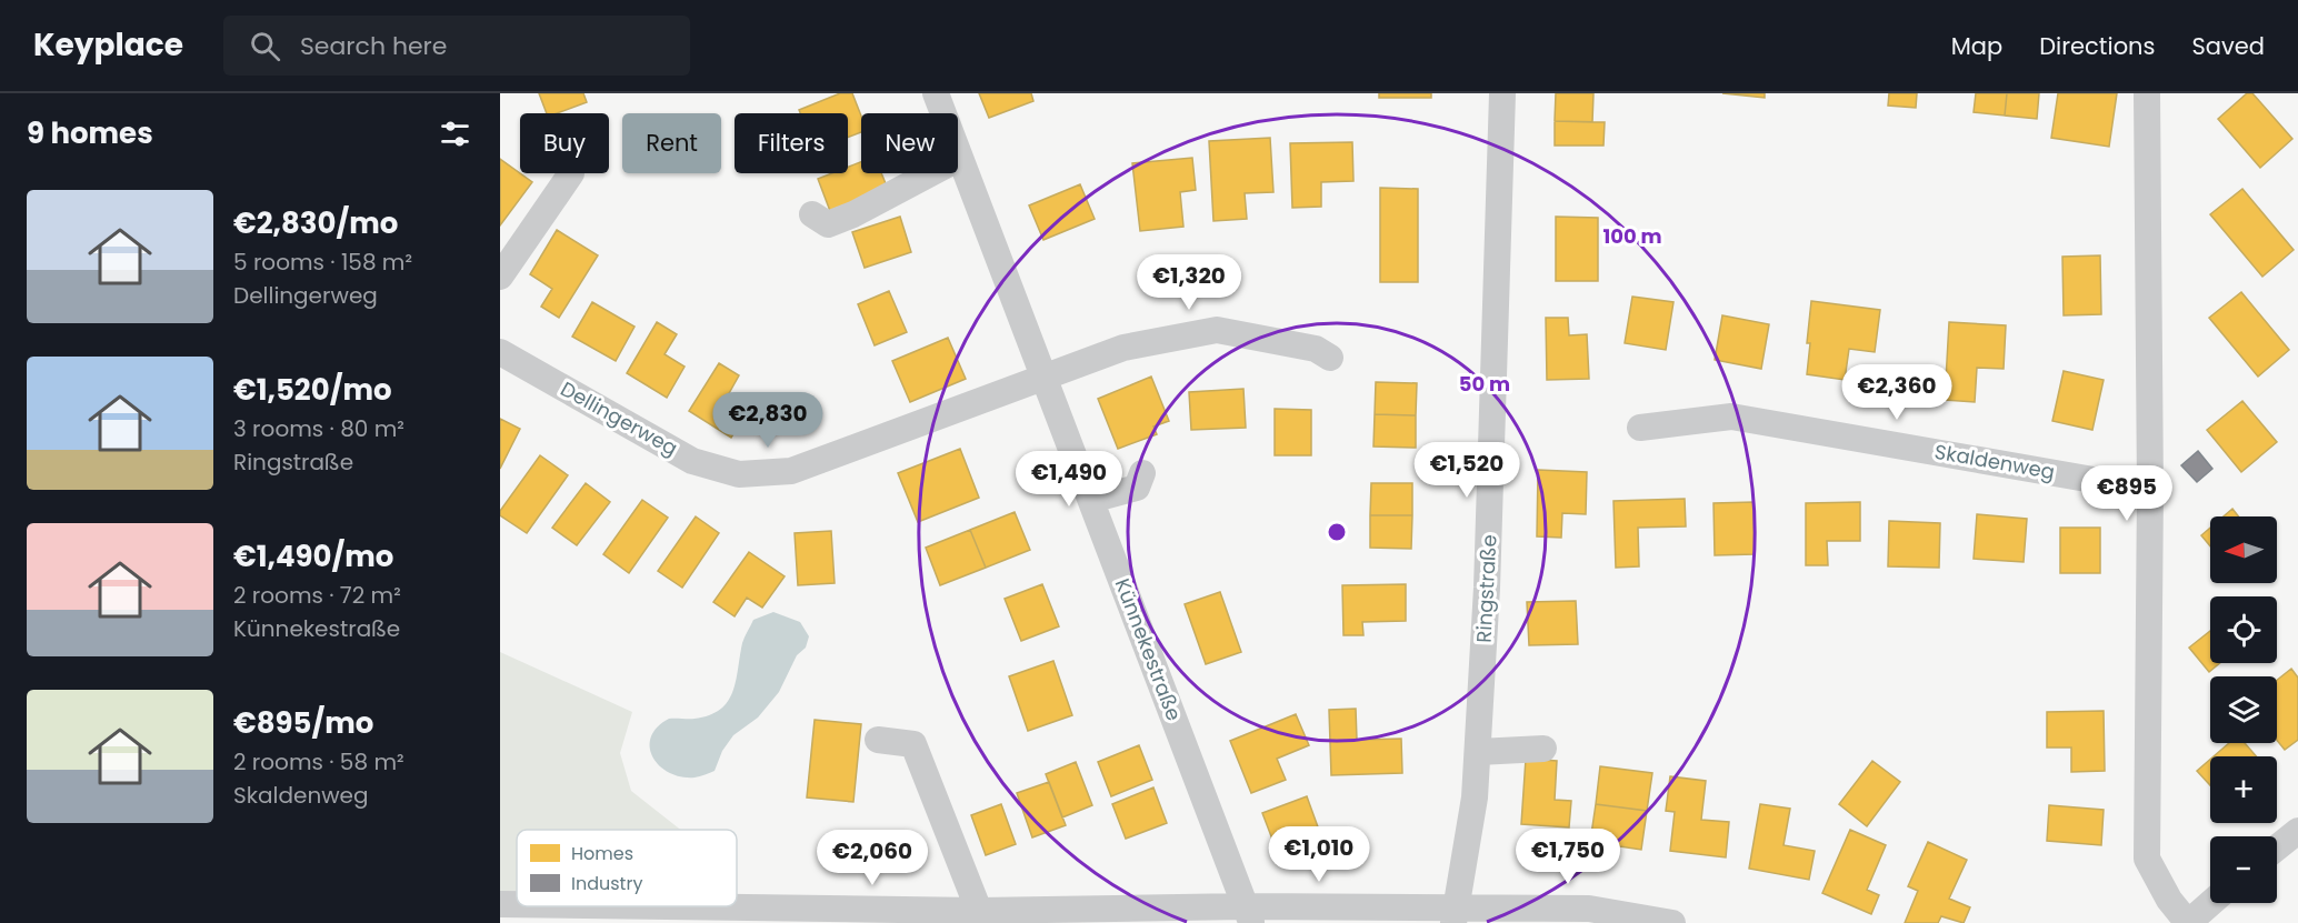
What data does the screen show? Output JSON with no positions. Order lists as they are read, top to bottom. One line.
{"streets":{"street":["Dellingerweg","Skaldenweg","Ringstraße","Künnekestraße"]},"crossings":[["Dellingerweg","Künnekestraße"]],"legend":["Homes","Industry"],"north":"left","page":{"header":"Keyplace","search":"Search here","nav":["Map","Directions","Saved"],"heading":"9 homes","chip":["Buy","Rent","Filters","New"],"list":[{"name":"€2,830/mo","note":"5 rooms · 158 m² · Dellingerweg"},{"name":"€1,520/mo","note":"3 rooms · 80 m² · Ringstraße"},{"name":"€1,490/mo","note":"2 rooms · 72 m² · Künnekestraße"},{"name":"€895/mo","note":"2 rooms · 58 m² · Skaldenweg"}],"price":["€1,320","€2,360","€2,830","€1,520","€1,490","€895","€1,010","€1,750","€2,060"],"map_buttons":["+","−"]},"rings":["100 m","50 m"]}
